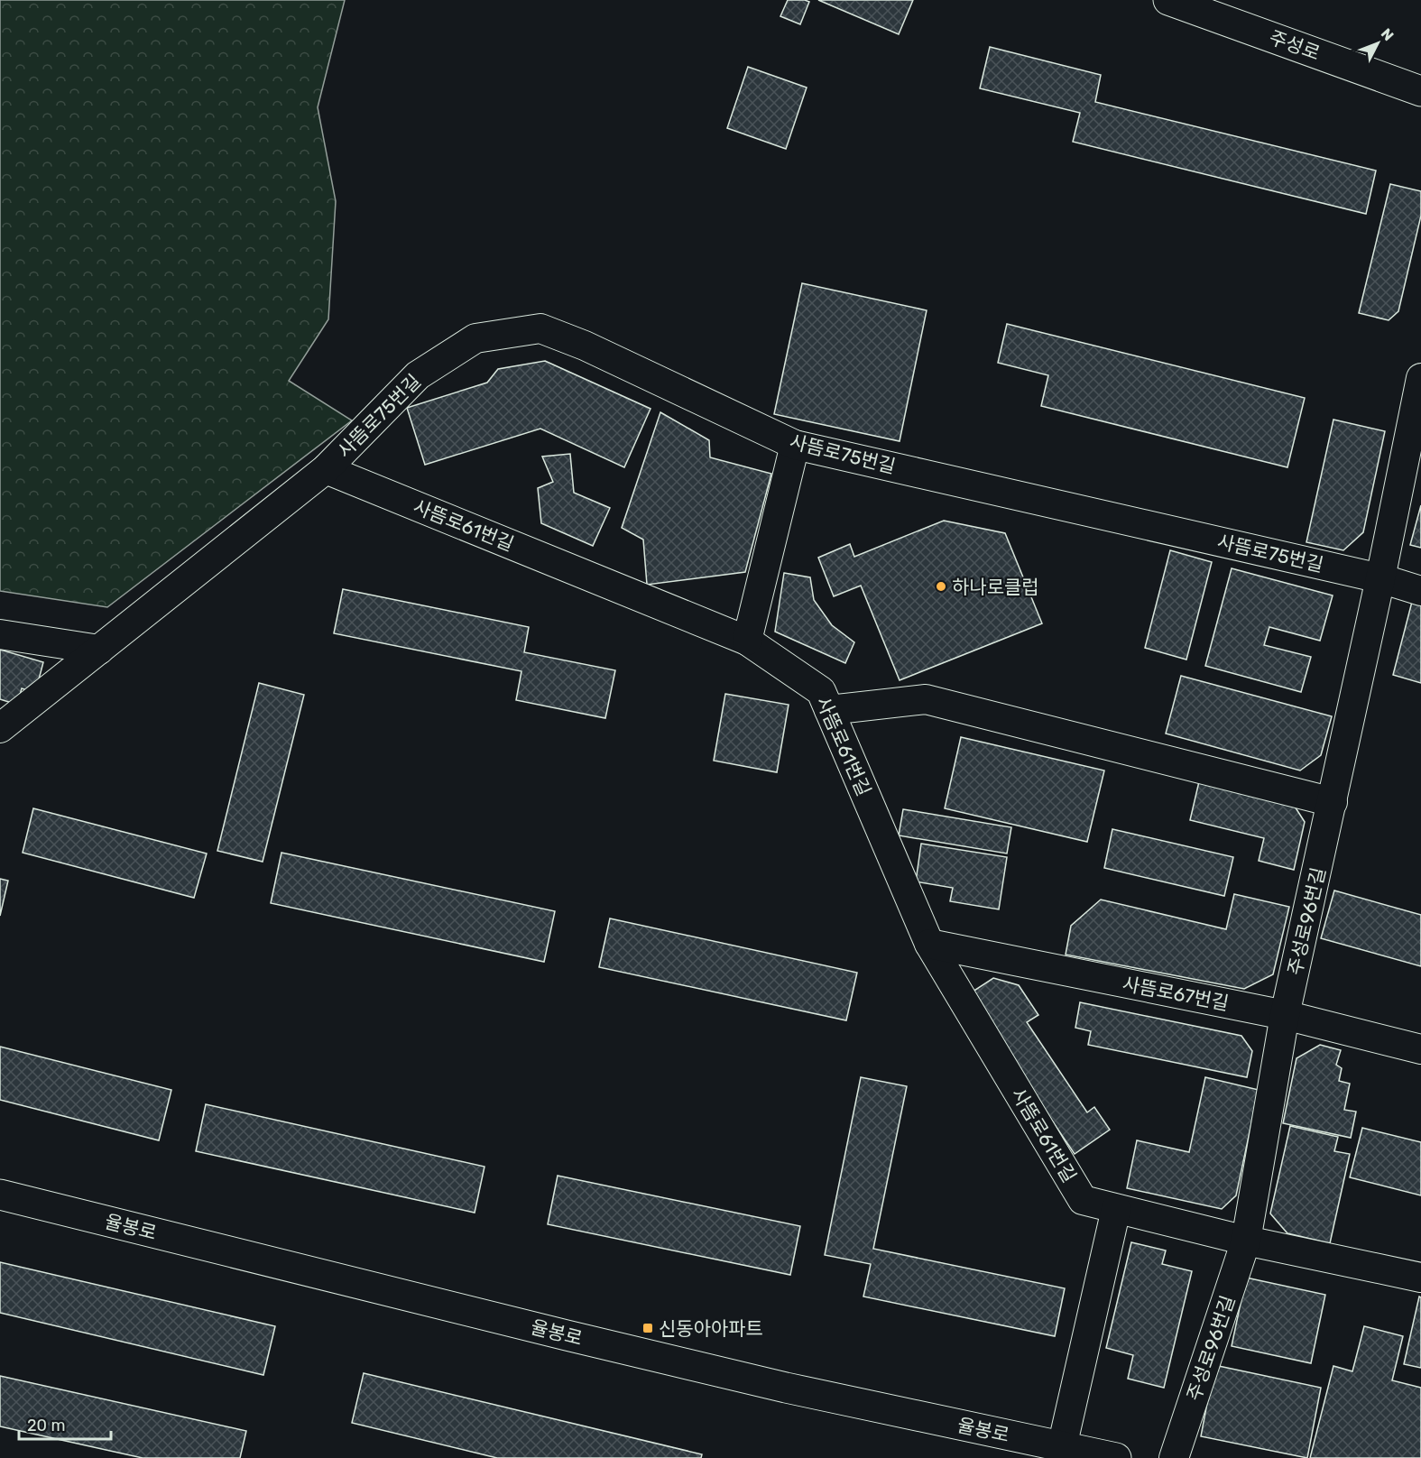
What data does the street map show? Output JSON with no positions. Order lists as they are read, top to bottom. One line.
{"streets":{"street":["주성로","사뜸로75번길","사뜸로61번길","주성로96번길","사뜸로67번길","율봉로"]},"crossings":[["사뜸로75번길","사뜸로61번길"],["사뜸로75번길","주성로96번길"],["사뜸로61번길","주성로96번길"],["사뜸로61번길","사뜸로67번길"],["주성로96번길","사뜸로67번길"]],"places":{"other":["하나로클럽"],"transit":["신동아아파트"]},"scale_bar":"20 m","north":"top right"}
